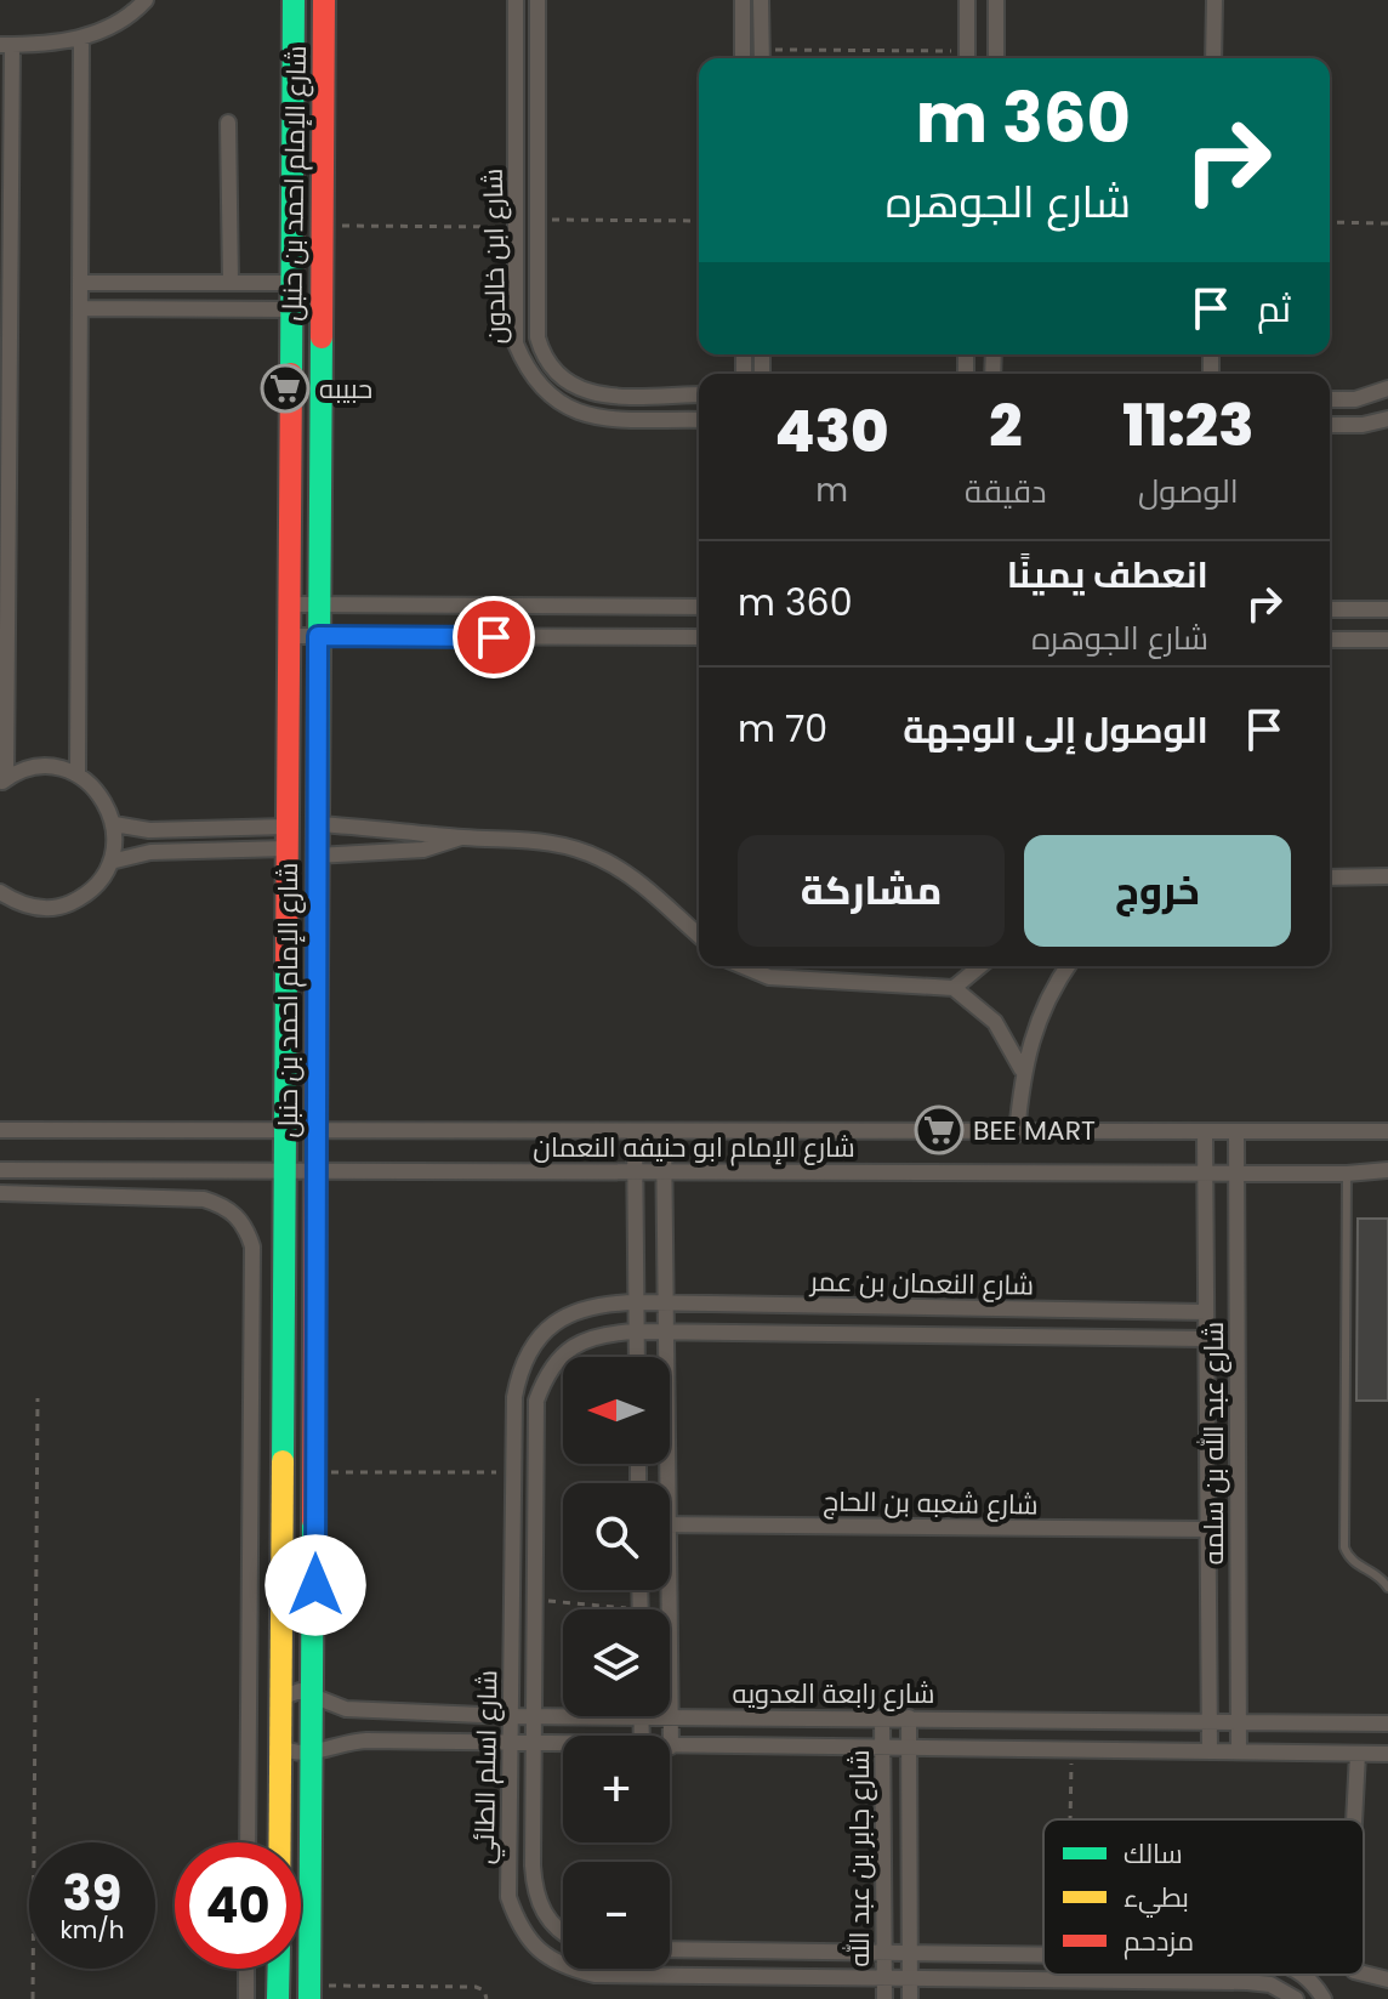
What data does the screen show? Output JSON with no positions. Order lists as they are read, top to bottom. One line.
{"streets":{"street":["شارع الإمام احمد بن حنبل","شارع ابن خالدون","شارع الإمام ابو حنيفه النعمان","شارع النعمان بن عمر","شارع عبد الله بن سلمه","شارع شعبه بن الحاج","شارع رابعة العدويه","شارع اسلم الطائي","شارع جابر بن عبد الله"]},"crossings":[["شارع الإمام احمد بن حنبل","شارع الإمام ابو حنيفه النعمان"],["شارع الإمام احمد بن حنبل","شارع رابعة العدويه"],["شارع الإمام ابو حنيفه النعمان","شارع عبد الله بن سلمه"],["شارع النعمان بن عمر","شارع عبد الله بن سلمه"],["شارع النعمان بن عمر","شارع اسلم الطائي"],["شارع عبد الله بن سلمه","شارع شعبه بن الحاج"],["شارع عبد الله بن سلمه","شارع رابعة العدويه"],["شارع رابعة العدويه","شارع اسلم الطائي"],["شارع رابعة العدويه","شارع جابر بن عبد الله"],["شارع اسلم الطائي","شارع جابر بن عبد الله"]],"places":{"supermarket":["حبيبه","BEE MART"]},"legend":["سالك","بطيء","مزدحم"],"north":"left","page":{"turn":["360 m","شارع الجوهره"],"then":"ثم","eta":["11:23","الوصول","2","دقيقة","430","m"],"list":[{"name":"انعطف يمينًا","note":"شارع الجوهره","value":"360 m"},{"name":"الوصول إلى الوجهة","value":"70 m"}],"buttons":["خروج","مشاركة"],"map_buttons":["+","−"],"speed":"39 km/h","limit":"40"}}
